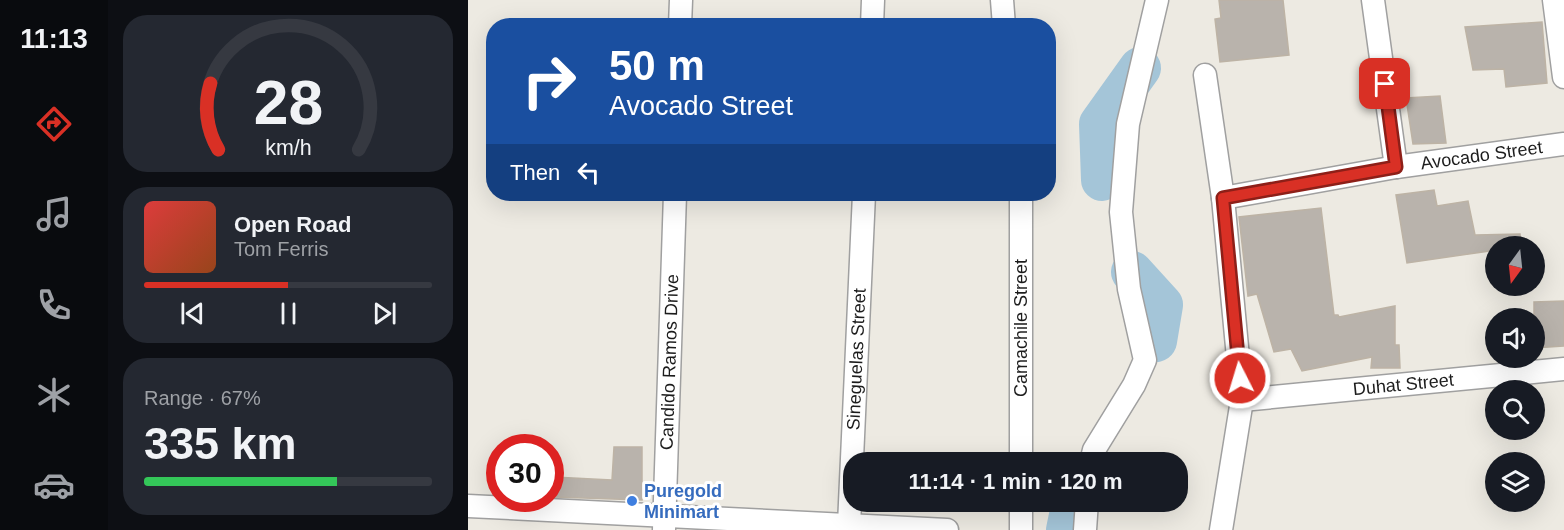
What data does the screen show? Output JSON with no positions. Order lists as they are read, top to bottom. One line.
{"streets":{"street":["Avocado Street","Camachile Street","Sineguelas Street","Candido Ramos Drive","Duhat Street"]},"places":["Puregold Minimart"],"north":"bottom","page":{"tabs":"11:13","turn":["50 m","Avocado Street"],"then":"Then","song":["Open Road","Tom Ferris"],"tile":["Range · 67%","335 km"],"limit":"30","trip":"11:14 · 1 min · 120 m","gauge":["28","km/h"]}}
